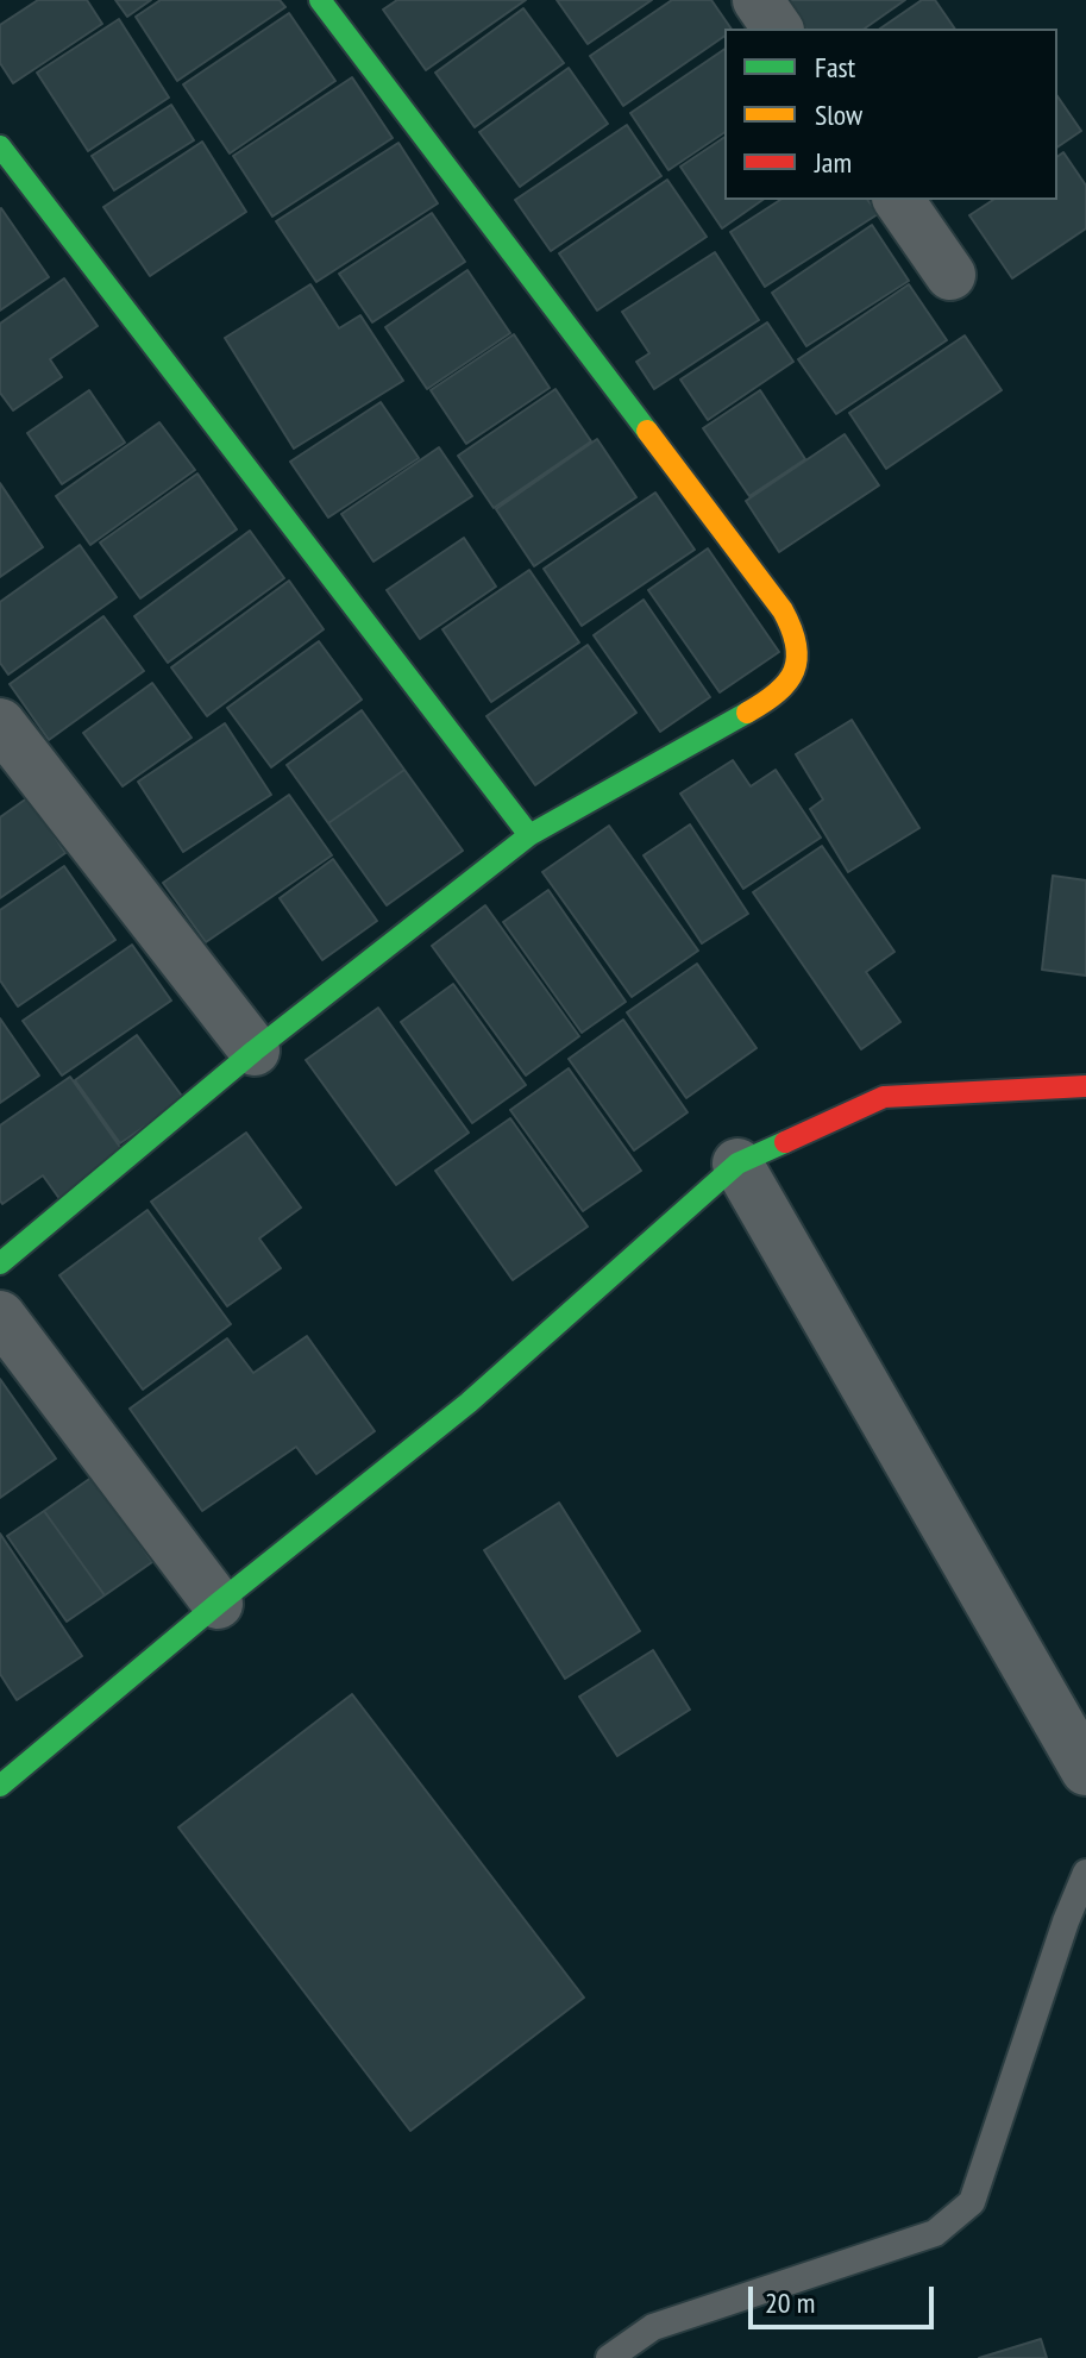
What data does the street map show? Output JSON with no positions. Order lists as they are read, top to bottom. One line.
{"legend":["Fast","Slow","Jam"],"scale_bar":"20 m"}
